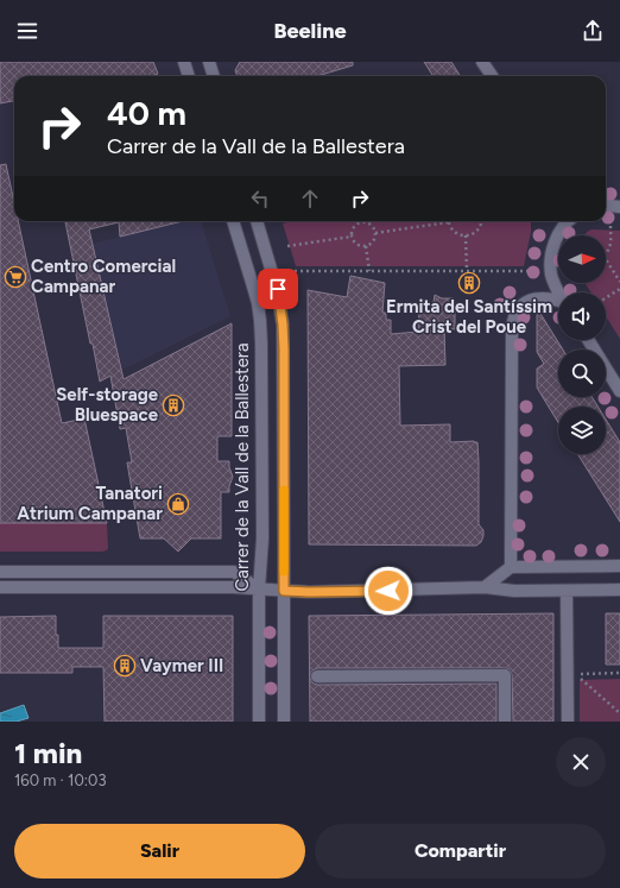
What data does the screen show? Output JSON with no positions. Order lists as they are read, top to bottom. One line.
{"streets":{"street":["Carrer de la Vall de la Ballestera"]},"places":{"supermarket":["Centro Comercial Campanar"],"building":["Ermita del Santíssim Crist del Poue","Self-storage Bluespace","Vaymer III"],"shop":["Tanatori Atrium Campanar"]},"north":"right","page":{"header":"Beeline","turn":["40 m","Carrer de la Vall de la Ballestera"],"heading":["1 min","160 m · 10:03"],"buttons":["Salir","Compartir"]}}
